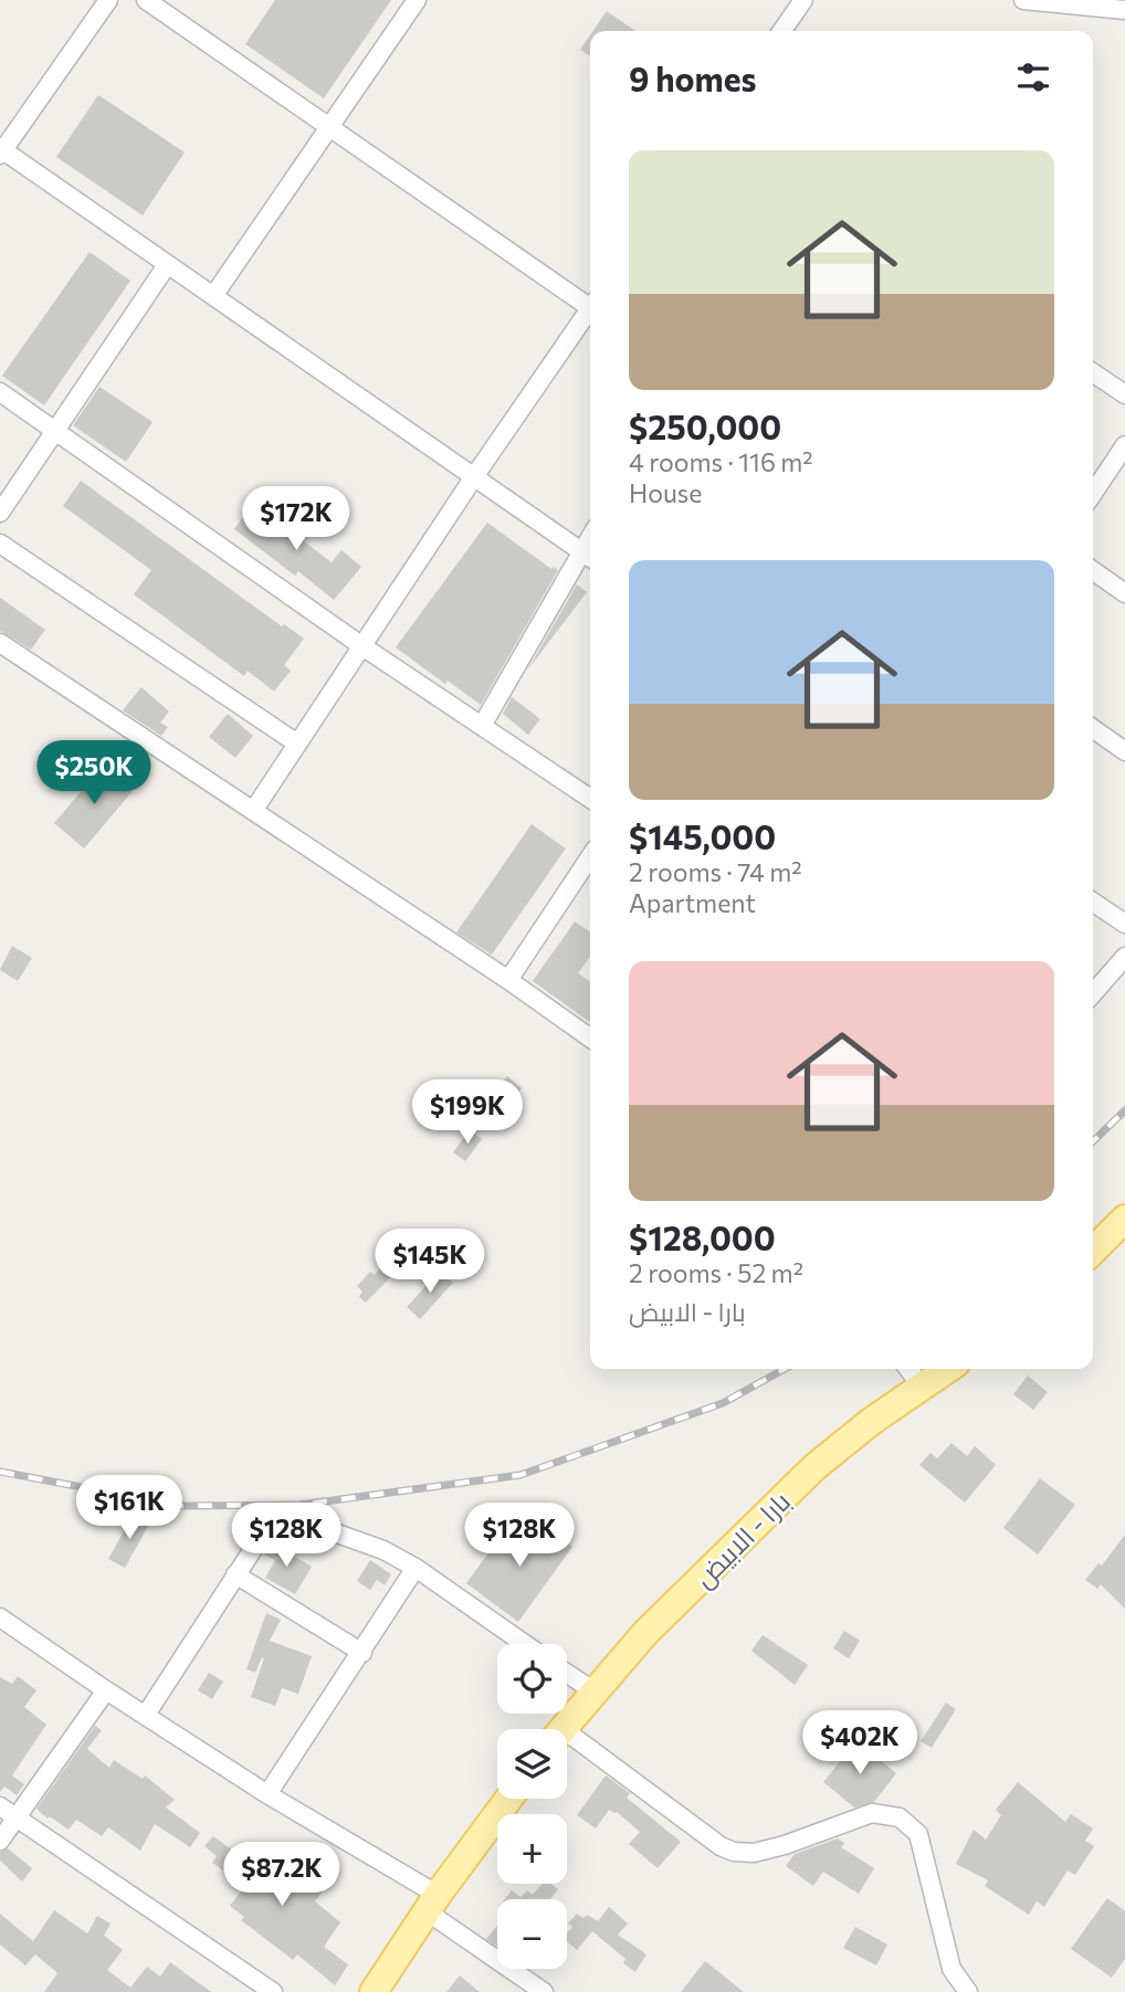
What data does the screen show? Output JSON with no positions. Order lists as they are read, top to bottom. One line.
{"streets":{"main road":["بارا - الابيض"]},"page":{"heading":"9 homes","list":[{"name":"$250,000","note":"4 rooms · 116 m² · House"},{"name":"$145,000","note":"2 rooms · 74 m² · Apartment"},{"name":"$128,000","note":"2 rooms · 52 m² · بارا - الابيض"}],"price":["$172K","$250K","$199K","$145K","$161K","$128K","$128K","$402K","$87.2K"],"map_buttons":["+","−"]}}
